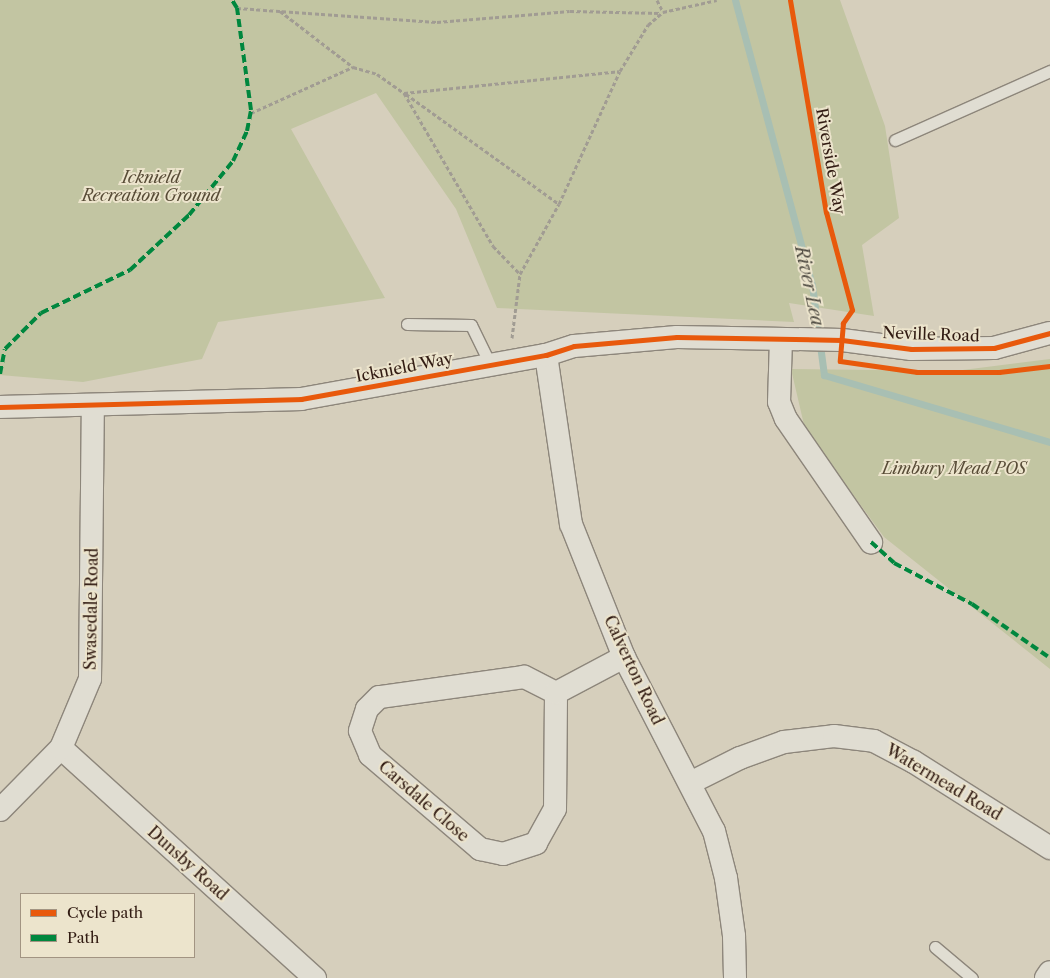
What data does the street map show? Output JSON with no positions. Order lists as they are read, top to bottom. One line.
{"streets":{"street":["Neville Road","Icknield Way","Swasedale Road","Calverton Road","Watermead Road","Carsdale Close","Dunsby Road"],"cycle path":["Riverside Way"]},"crossings":[["Neville Road","Icknield Way"],["Icknield Way","Swasedale Road"],["Icknield Way","Calverton Road"],["Swasedale Road","Dunsby Road"],["Calverton Road","Watermead Road"]],"water":["River Lea"],"parks":["Icknield Recreation Ground","Limbury Mead POS"],"legend":["Cycle path","Path"]}
